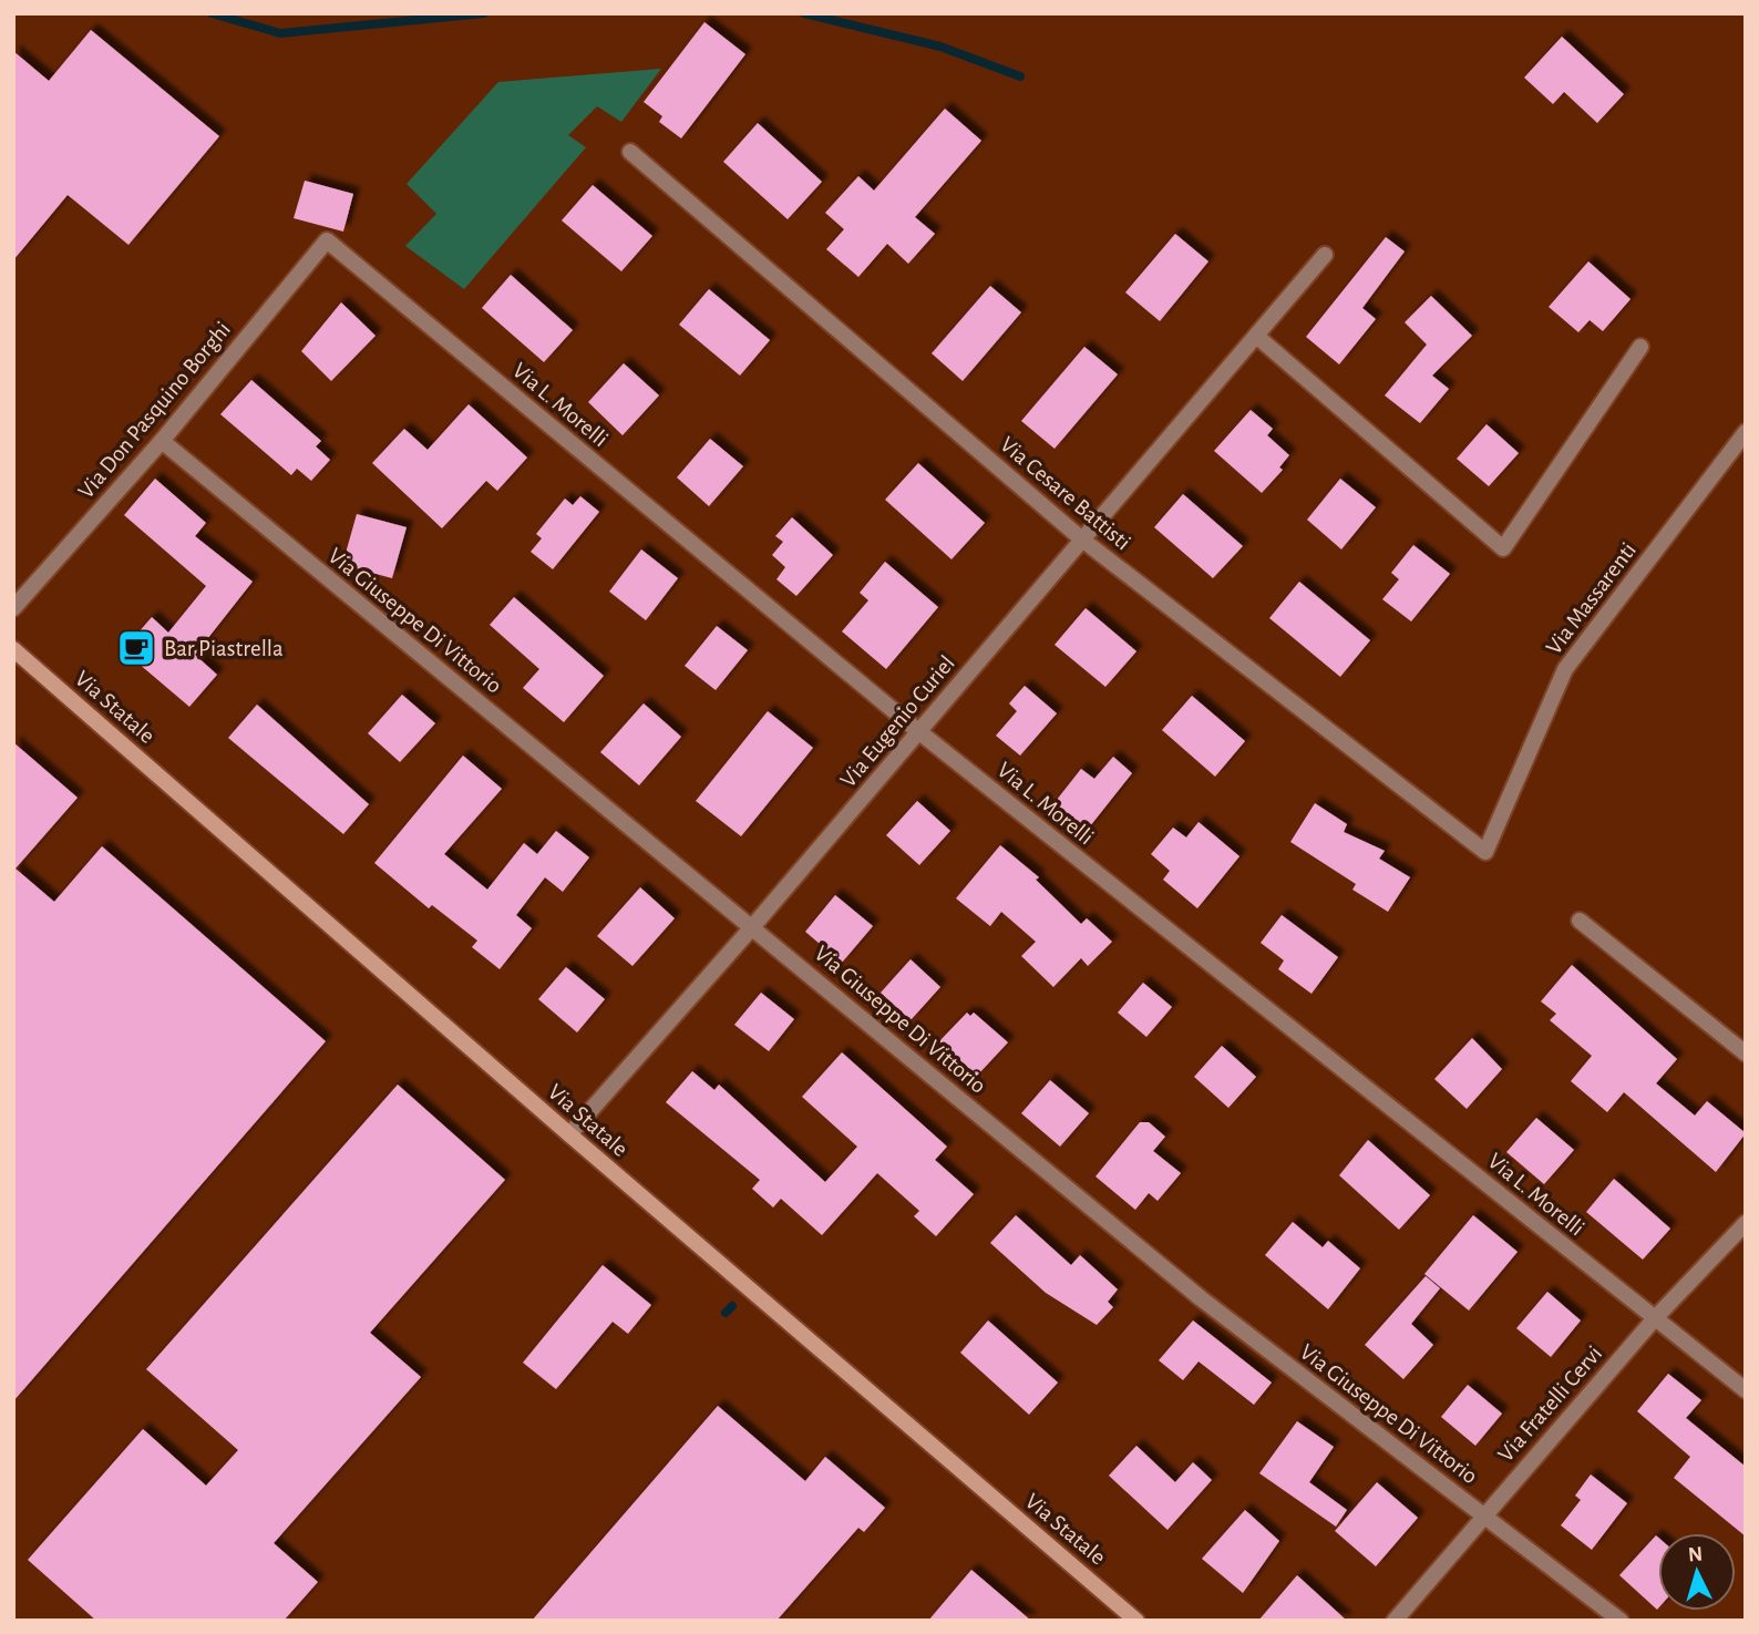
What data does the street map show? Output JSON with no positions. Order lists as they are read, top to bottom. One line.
{"streets":{"main road":["Via Statale"],"street":["Via L. Morelli","Via Don Pasquino Borghi","Via Cesare Battisti","Via Massarenti","Via Giuseppe Di Vittorio","Via Eugenio Curiel","Via Fratelli Cervi"]},"crossings":[["Via L. Morelli","Via Don Pasquino Borghi"],["Via L. Morelli","Via Eugenio Curiel"],["Via L. Morelli","Via Fratelli Cervi"],["Via Don Pasquino Borghi","Via Giuseppe Di Vittorio"],["Via Cesare Battisti","Via Massarenti"],["Via Cesare Battisti","Via Eugenio Curiel"],["Via Giuseppe Di Vittorio","Via Eugenio Curiel"],["Via Giuseppe Di Vittorio","Via Fratelli Cervi"],["Via Statale","Via Eugenio Curiel"]],"places":{"cafe":["Bar Piastrella"]},"north":"top"}
